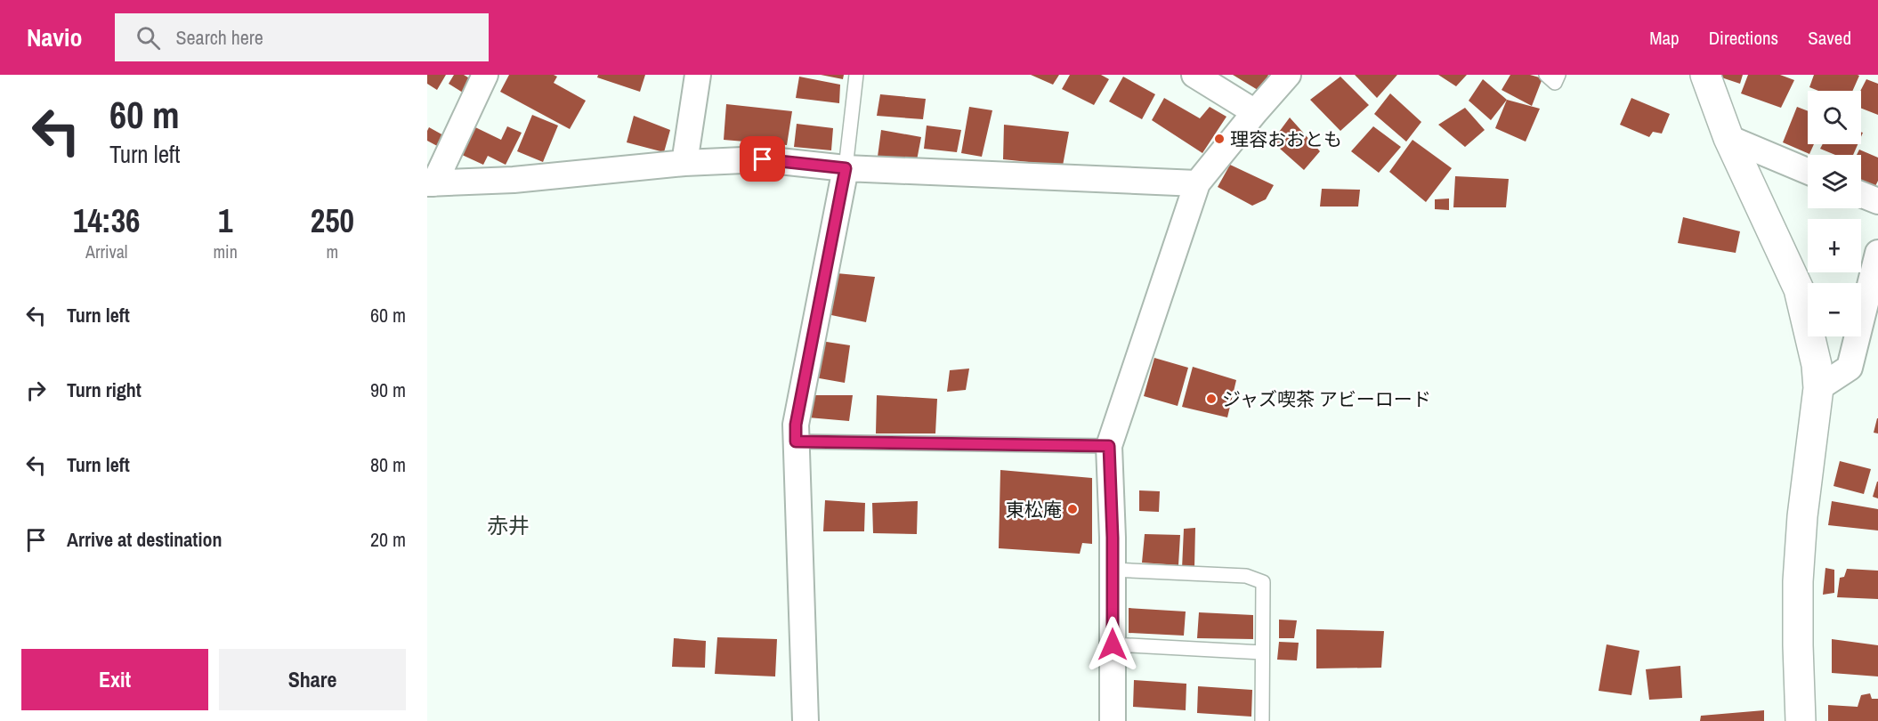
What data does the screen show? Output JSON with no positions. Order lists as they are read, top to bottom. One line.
{"districts":["赤井"],"places":["理容おおとも","ジャズ喫茶 アビーロード","東松庵"],"page":{"header":"Navio","search":"Search here","nav":["Map","Directions","Saved"],"turn":["60 m","Turn left"],"map_buttons":["+","−"],"eta":["14:36","Arrival","1","min","250","m"],"list":[{"name":"Turn left","value":"60 m"},{"name":"Turn right","value":"90 m"},{"name":"Turn left","value":"80 m"},{"name":"Arrive at destination","value":"20 m"}],"buttons":["Exit","Share"]}}
